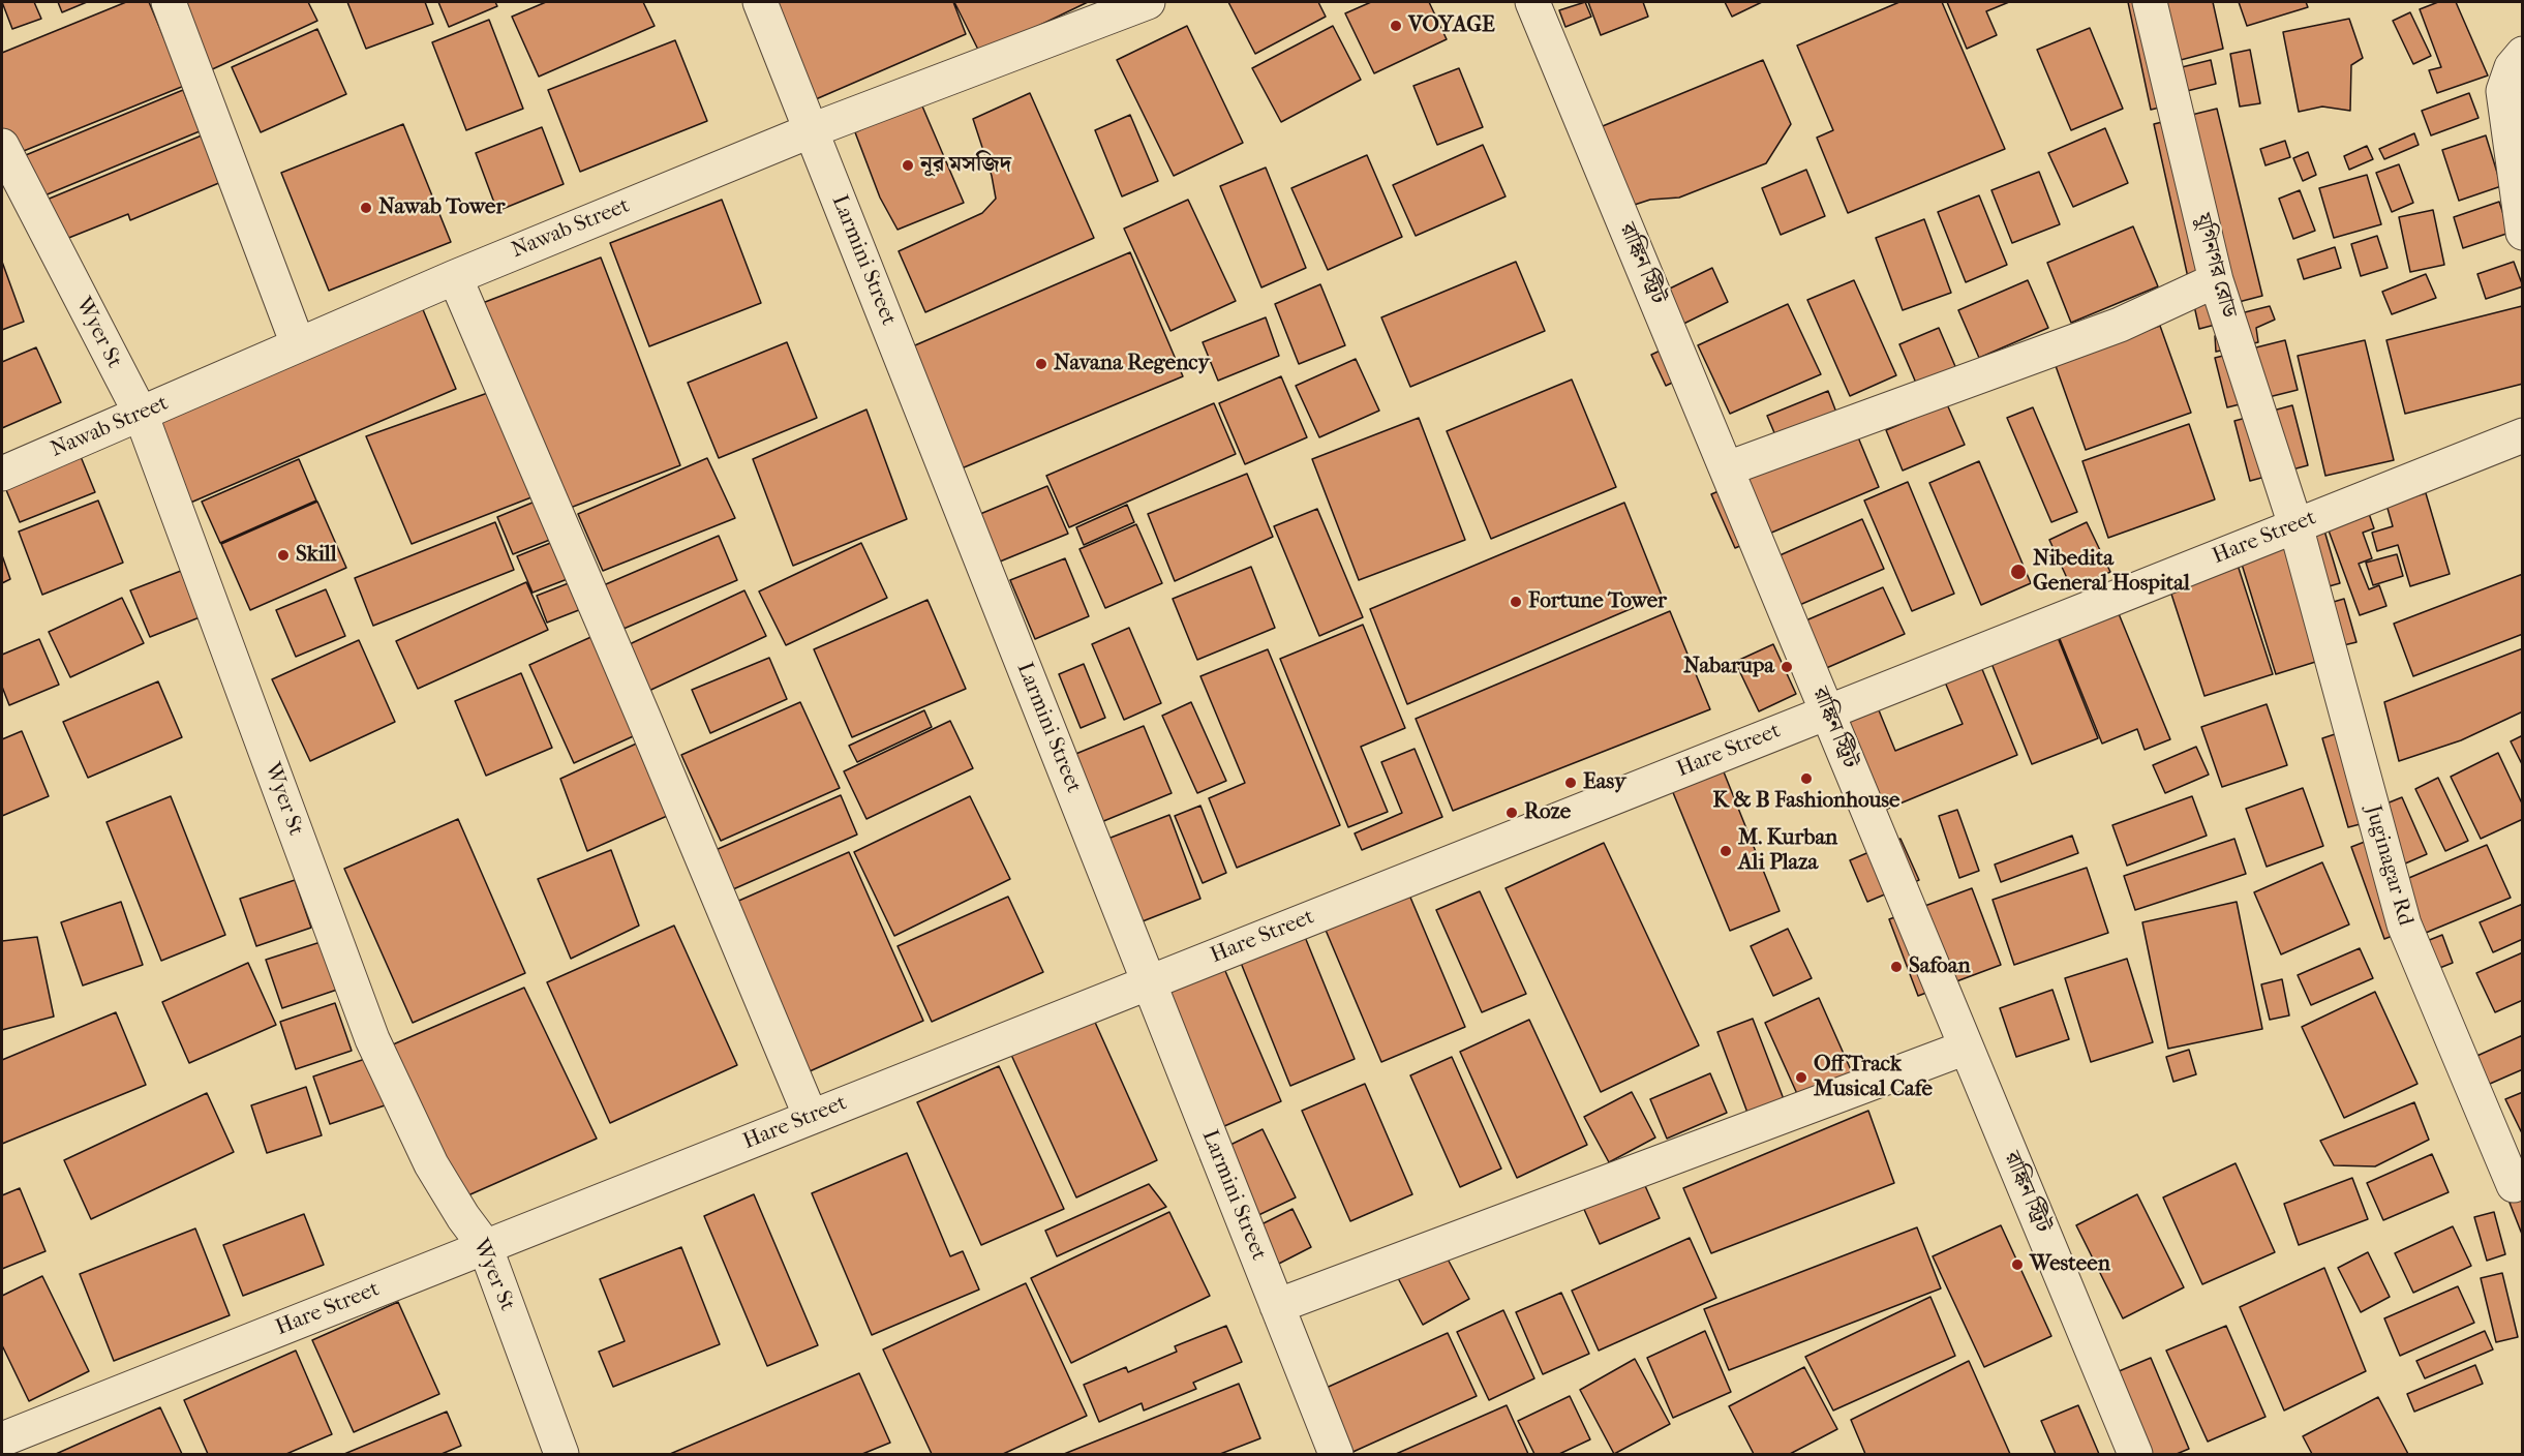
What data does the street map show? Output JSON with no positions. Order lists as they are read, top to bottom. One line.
{"streets":{"street":["Nawab Street","Larmini Street","রাঙ্কিন স্ট্রিট","যুগিনগর রোড","Wyer St","Hare Street","Juginagar Rd"]},"crossings":[["Nawab Street","Larmini Street"],["Nawab Street","Wyer St"],["Larmini Street","Hare Street"],["রাঙ্কিন স্ট্রিট","Hare Street"],["যুগিনগর রোড","Hare Street"],["যুগিনগর রোড","Juginagar Rd"],["Wyer St","Hare Street"],["Hare Street","Juginagar Rd"]],"places":["VOYAGE","নূর মসজিদ","Nawab Tower","Navana Regency","Skill","Nibedita General Hospital","Fortune Tower","Nabarupa","K & B Fashionhouse","Easy","Roze","M. Kurban Ali Plaza","Safoan","Off Track Musical Cafe","Westeen"]}
